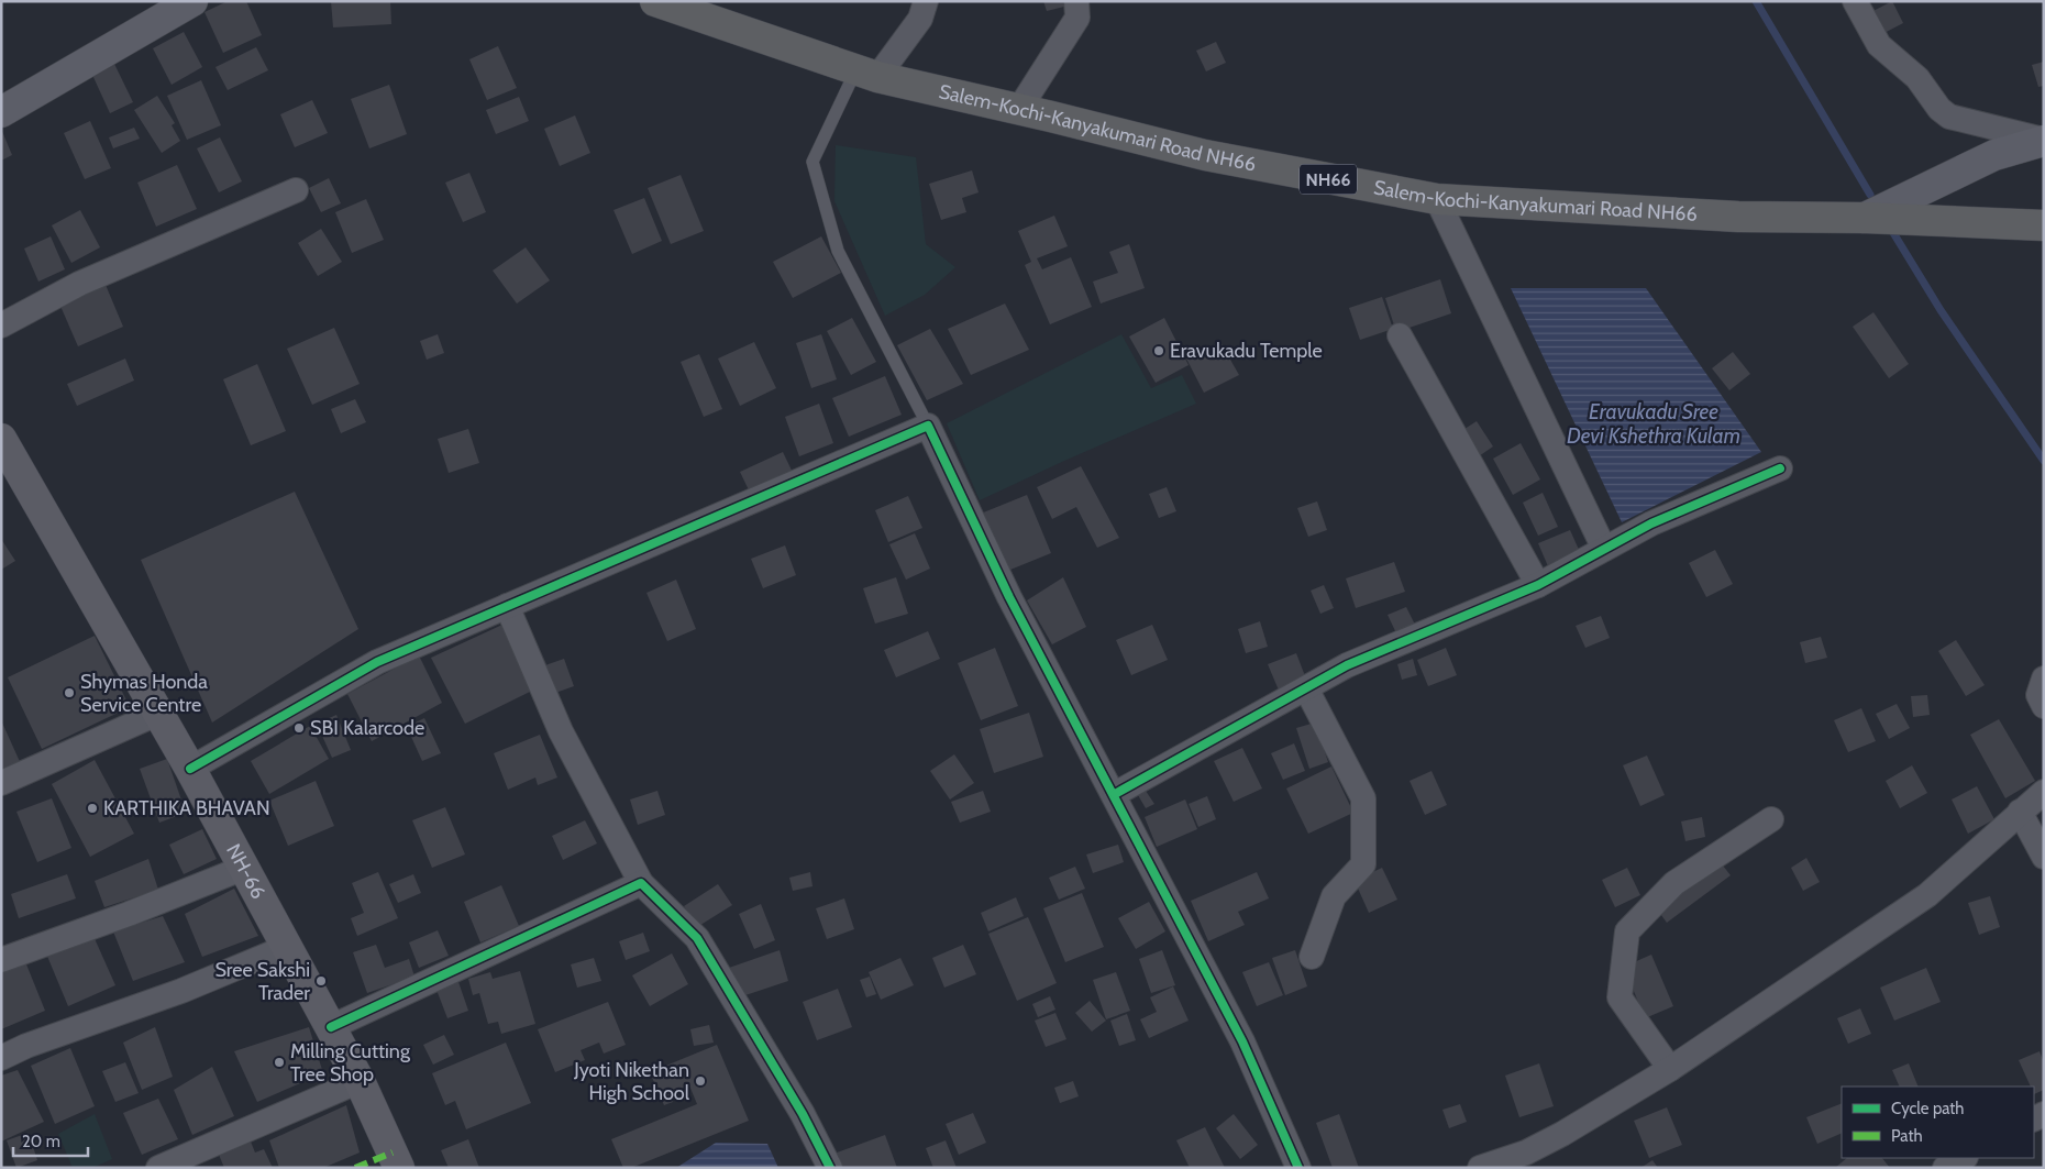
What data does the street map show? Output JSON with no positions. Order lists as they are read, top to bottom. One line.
{"streets":{"highway":["Salem-Kochi-Kanyakumari Road NH66","NH66"],"main road":["NH-66"]},"water":["Eravukadu Sree Devi Kshethra Kulam"],"places":["Eravukadu Temple","Shymas Honda Service Centre","SBI Kalarcode","KARTHIKA BHAVAN","Sree Sakshi Trader","Milling Cutting Tree Shop","Jyoti Nikethan High School"],"legend":["Cycle path","Path"],"scale_bar":"20 m"}
